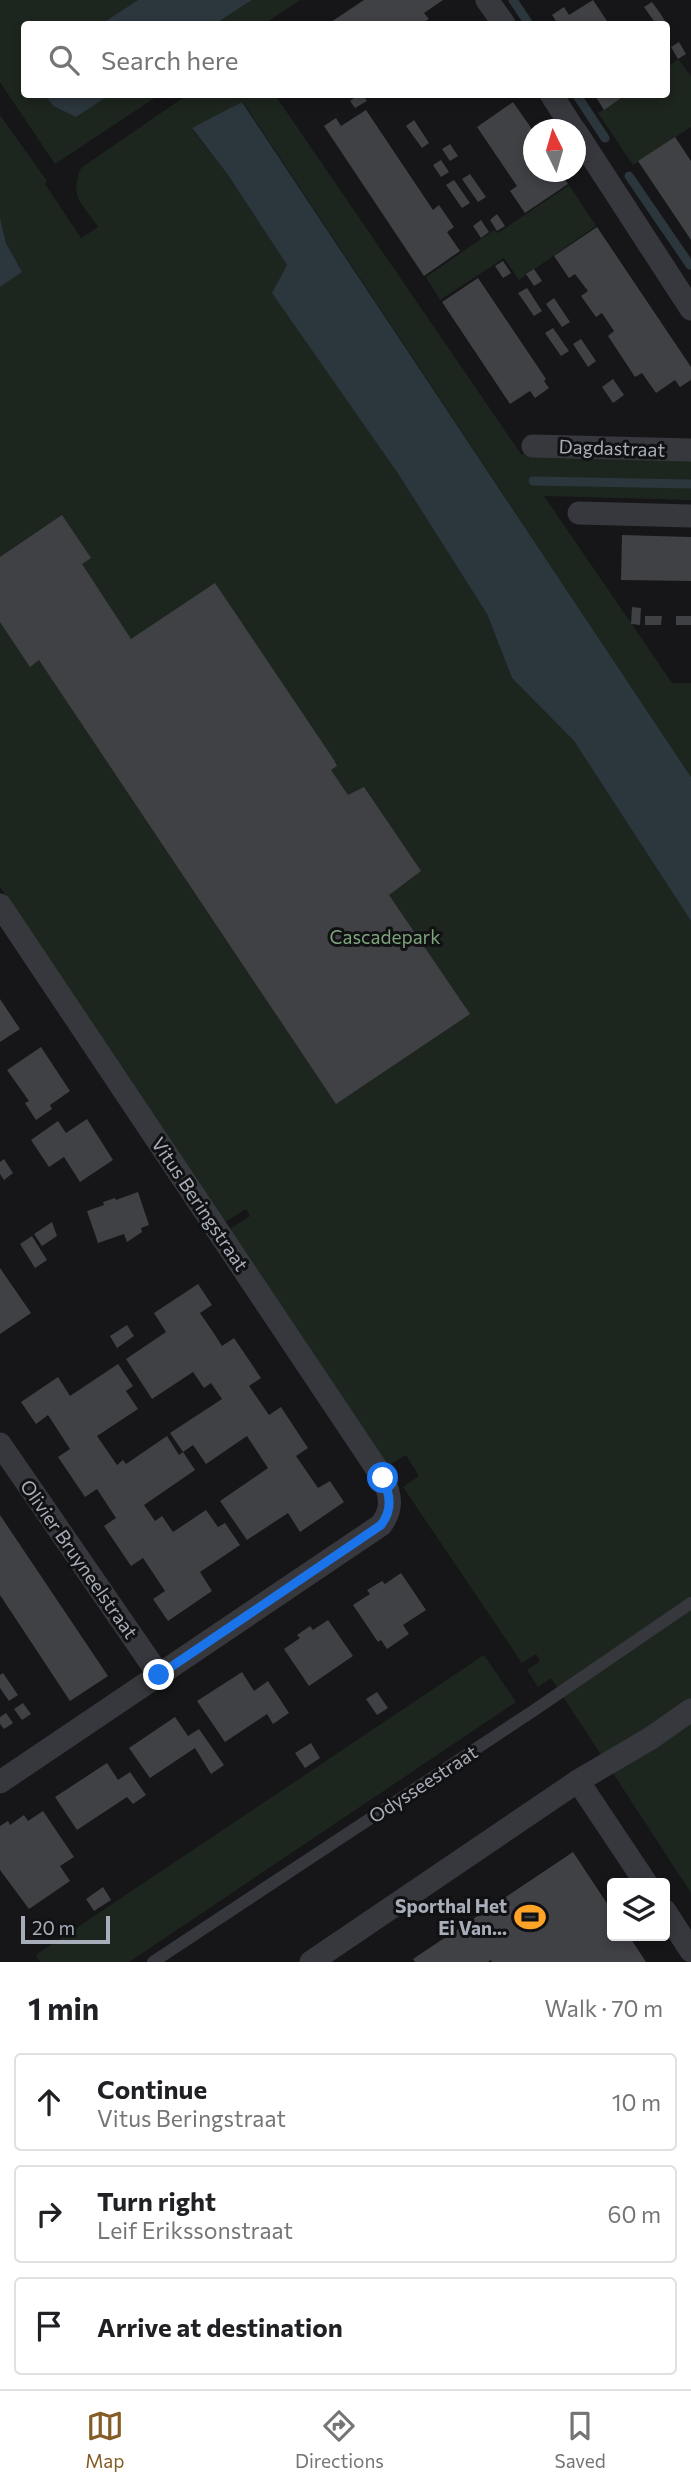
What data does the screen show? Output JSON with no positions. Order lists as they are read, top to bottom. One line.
{"streets":{"street":["Dagdastraat","Vitus Beringstraat","Olivier Bruyneelstraat"],"lane":["Odysseestraat"]},"crossings":[["Vitus Beringstraat","Olivier Bruyneelstraat"]],"parks":["Cascadepark"],"places":{"sports":["Sporthal Het Ei Van..."]},"scale_bar":"20 m","north":"top","page":{"search":"Search here","scale":"20 m","heading":["1 min","Walk · 70 m"],"list":[["Continue","Vitus Beringstraat","10 m"],["Turn right","Leif Erikssonstraat","60 m"],"Arrive at destination"],"nav":["Map","Directions","Saved"]}}
